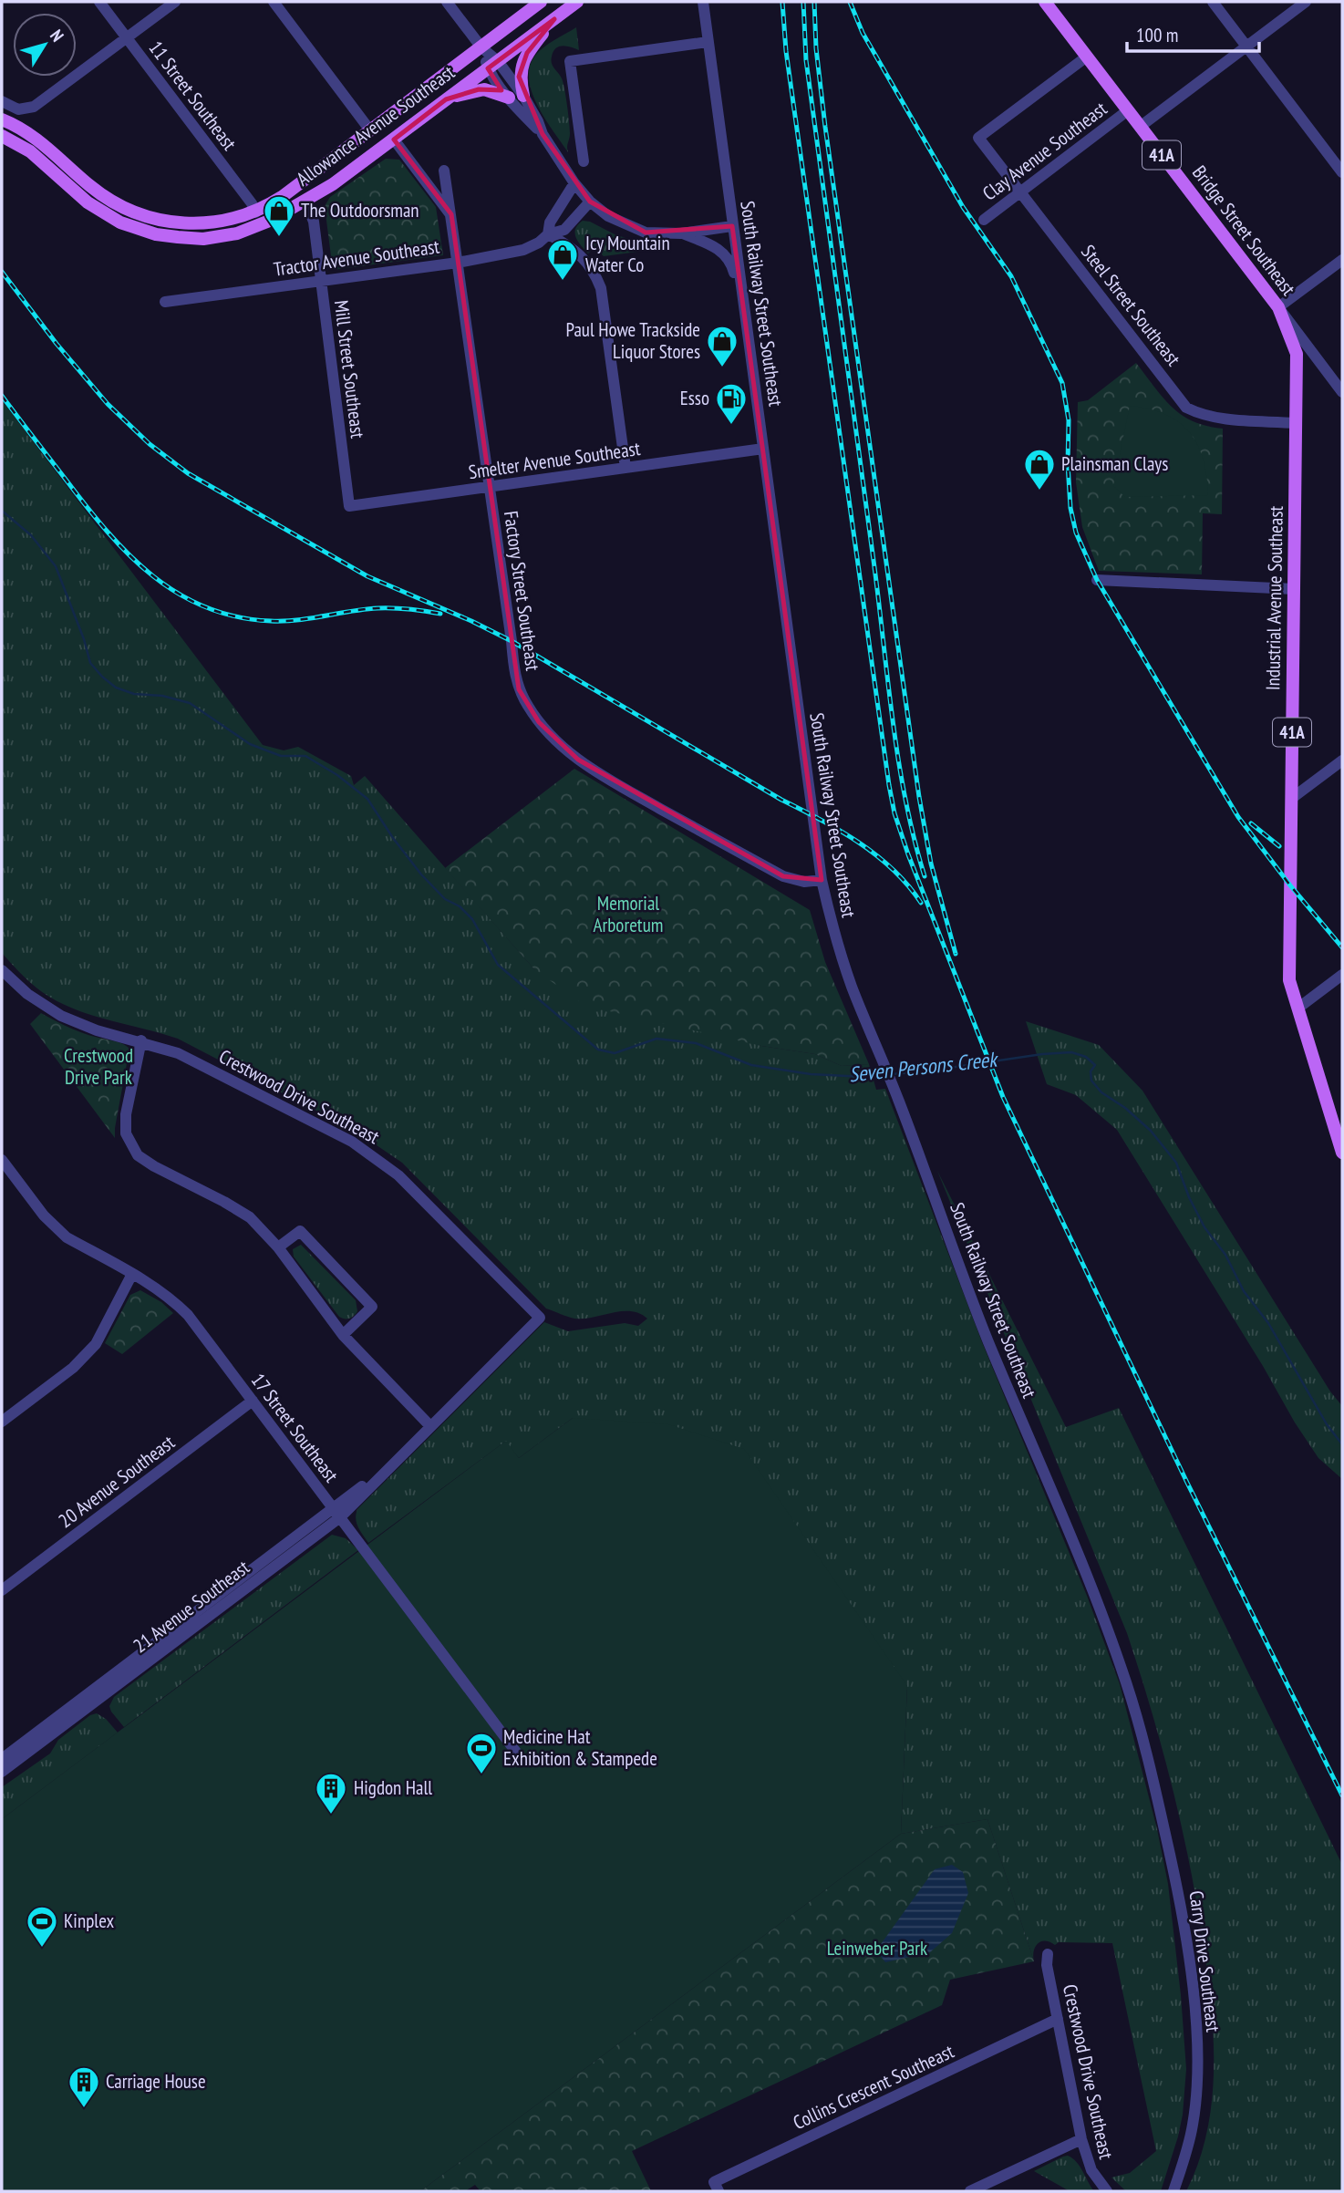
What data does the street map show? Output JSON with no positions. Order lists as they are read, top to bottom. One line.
{"streets":{"main road":["Allowance Avenue Southeast","41A","Bridge Street Southeast","Industrial Avenue Southeast"],"street":["11 Street Southeast","Clay Avenue Southeast","Tractor Avenue Southeast","South Railway Street Southeast","Steel Street Southeast","Mill Street Southeast","Smelter Avenue Southeast","Factory Street Southeast","Crestwood Drive Southeast","17 Street Southeast","20 Avenue Southeast","21 Avenue Southeast","Carry Drive Southeast","Collins Crescent Southeast"]},"crossings":[["11 Street Southeast","Allowance Avenue Southeast"],["Allowance Avenue Southeast","Mill Street Southeast"],["Clay Avenue Southeast","Bridge Street Southeast"],["Clay Avenue Southeast","Steel Street Southeast"],["Bridge Street Southeast","Steel Street Southeast"],["Bridge Street Southeast","Industrial Avenue Southeast"],["Tractor Avenue Southeast","Mill Street Southeast"],["Tractor Avenue Southeast","Factory Street Southeast"],["South Railway Street Southeast","Smelter Avenue Southeast"],["South Railway Street Southeast","Factory Street Southeast"],["South Railway Street Southeast","Carry Drive Southeast"],["Steel Street Southeast","Industrial Avenue Southeast"],["Mill Street Southeast","Smelter Avenue Southeast"],["Smelter Avenue Southeast","Factory Street Southeast"],["Crestwood Drive Southeast","21 Avenue Southeast"],["Crestwood Drive Southeast","Collins Crescent Southeast"],["17 Street Southeast","20 Avenue Southeast"],["17 Street Southeast","21 Avenue Southeast"]],"water":["Seven Persons Creek"],"parks":["Memorial Arboretum","Crestwood Drive Park","Leinweber Park"],"places":{"shop":["The Outdoorsman","Icy Mountain Water Co","Paul Howe Trackside Liquor Stores","Plainsman Clays"],"fuel station":["Esso"],"sports":["Medicine Hat Exhibition & Stampede","Kinplex"],"building":["Higdon Hall","Carriage House"]},"scale_bar":"100 m","north":"top right"}
